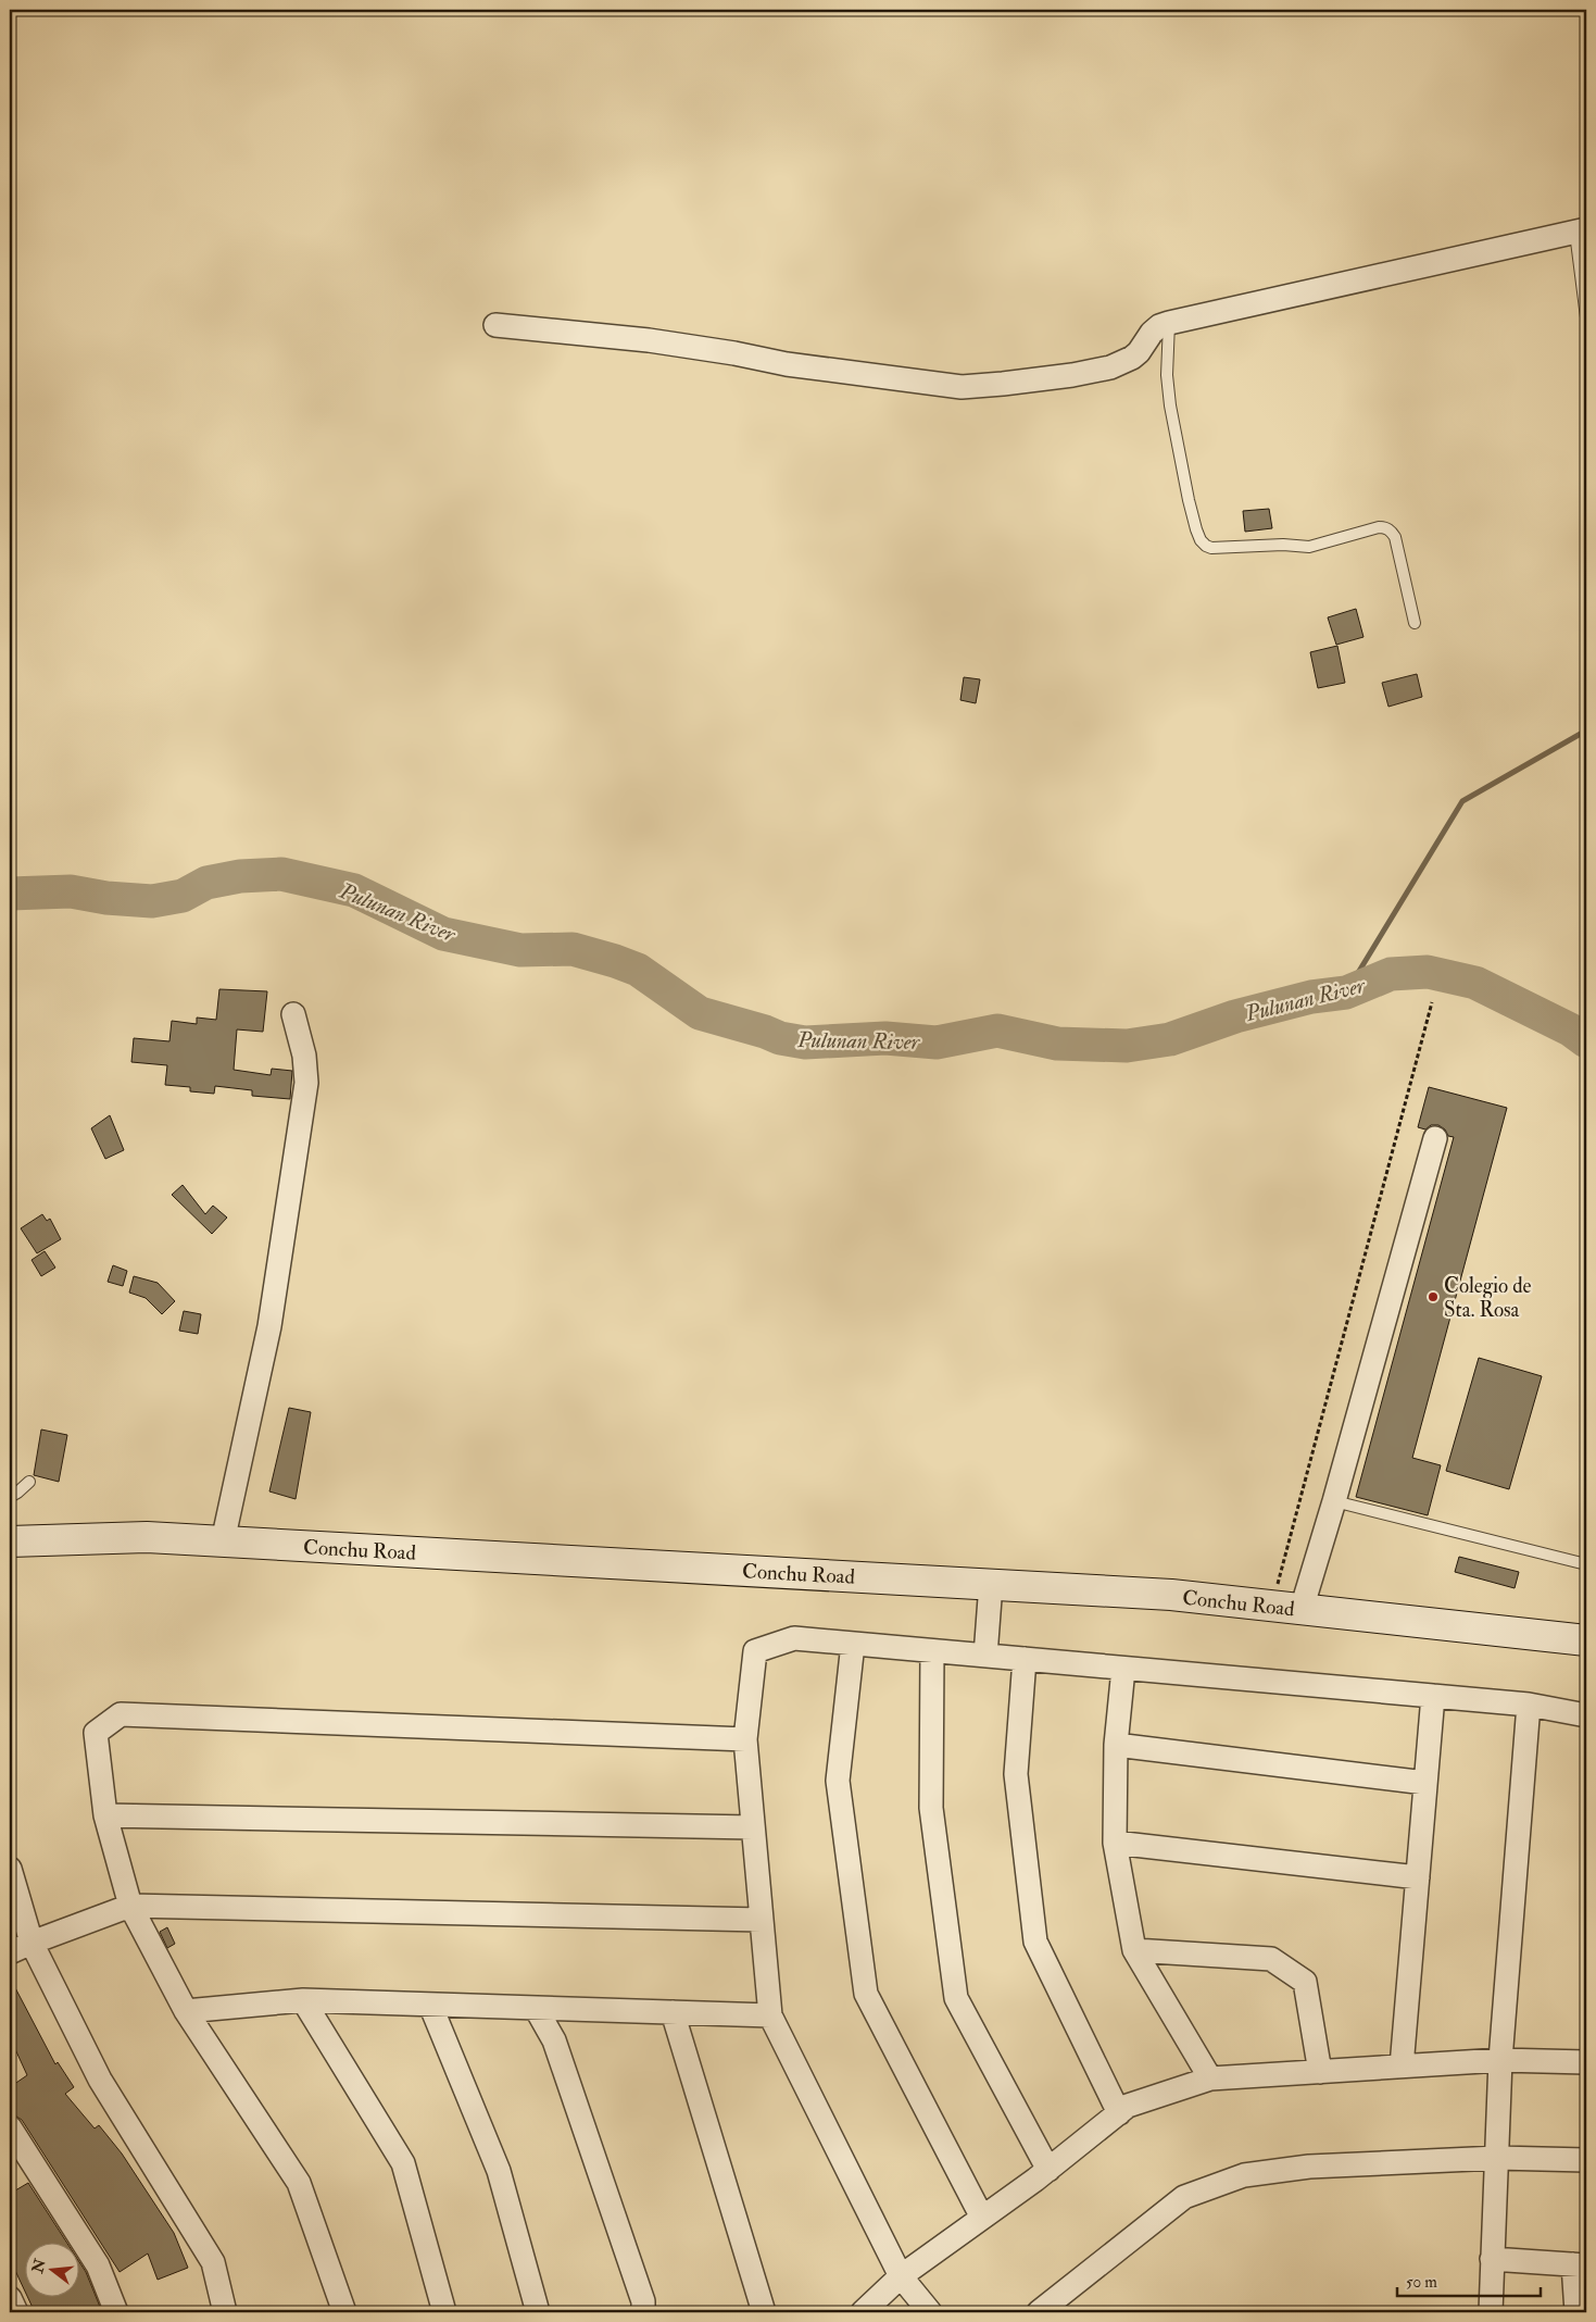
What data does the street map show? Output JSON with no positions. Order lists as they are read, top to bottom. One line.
{"streets":{"main road":["Conchu Road"]},"water":["Pulunan River"],"places":["Colegio de Sta. Rosa"],"scale_bar":"50 m","north":"left"}
